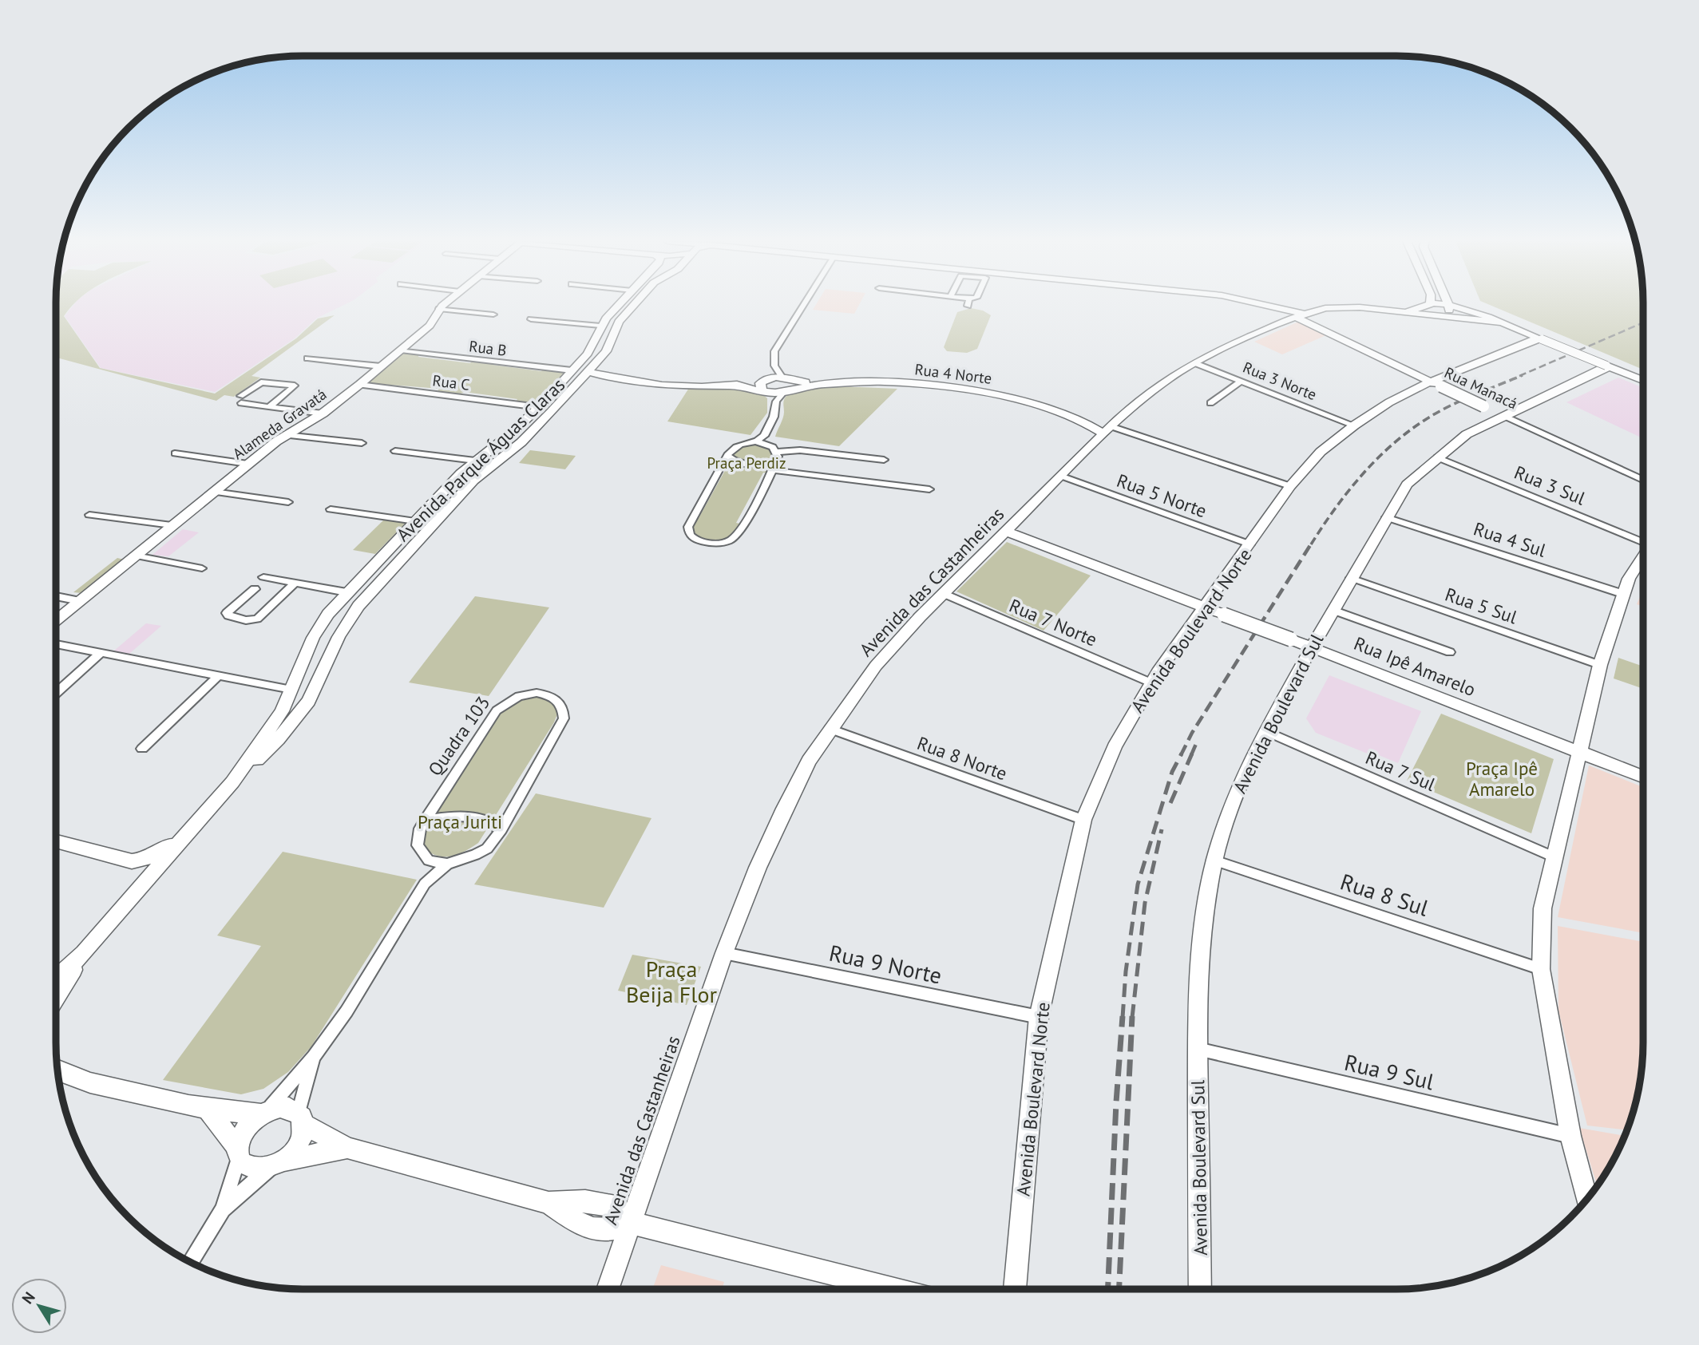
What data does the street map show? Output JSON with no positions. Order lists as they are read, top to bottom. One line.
{"streets":{"street":["Rua B","Rua 4 Norte","Rua 3 Norte","Rua C","Rua Manacá","Alameda Gravatá","Avenida Parque Águas Claras","Rua 3 Sul","Rua 5 Norte","Rua 4 Sul","Avenida das Castanheiras","Rua 5 Sul","Rua 7 Norte","Avenida Boulevard Norte","Rua Ipê Amarelo","Avenida Boulevard Sul","Quadra 103","Rua 8 Norte","Rua 7 Sul","Rua 8 Sul","Rua 9 Norte","Rua 9 Sul"]},"crossings":[["Rua B","Alameda Gravatá"],["Rua B","Avenida Parque Águas Claras"],["Rua 4 Norte","Avenida das Castanheiras"],["Rua 4 Norte","Avenida Boulevard Norte"],["Rua 3 Norte","Avenida das Castanheiras"],["Rua 3 Norte","Avenida Boulevard Norte"],["Rua C","Alameda Gravatá"],["Rua C","Avenida Parque Águas Claras"],["Rua Manacá","Avenida das Castanheiras"],["Rua Manacá","Avenida Boulevard Norte"],["Rua Manacá","Avenida Boulevard Sul"],["Rua 3 Sul","Avenida Boulevard Sul"],["Rua 5 Norte","Avenida das Castanheiras"],["Rua 5 Norte","Avenida Boulevard Norte"],["Rua 4 Sul","Avenida Boulevard Sul"],["Avenida das Castanheiras","Rua 7 Norte"],["Avenida das Castanheiras","Rua Ipê Amarelo"],["Avenida das Castanheiras","Rua 8 Norte"],["Avenida das Castanheiras","Rua 9 Norte"],["Rua 5 Sul","Avenida Boulevard Sul"],["Rua 7 Norte","Avenida Boulevard Norte"],["Avenida Boulevard Norte","Rua Ipê Amarelo"],["Avenida Boulevard Norte","Rua 8 Norte"],["Avenida Boulevard Norte","Rua 9 Norte"],["Rua Ipê Amarelo","Avenida Boulevard Sul"],["Avenida Boulevard Sul","Rua 7 Sul"],["Avenida Boulevard Sul","Rua 8 Sul"],["Avenida Boulevard Sul","Rua 9 Sul"]],"parks":["Praça Perdiz","Praça Ipê Amarelo","Praça Juriti","Praça Beija Flor"],"north":"top left"}
